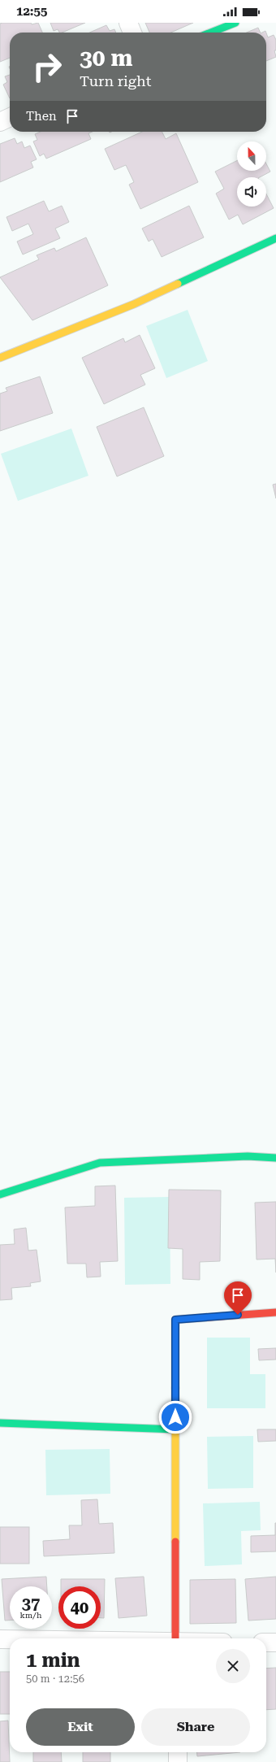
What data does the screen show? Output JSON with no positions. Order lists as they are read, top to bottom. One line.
{"north":"top","page":{"status":"12:55","turn":["30 m","Turn right"],"then":"Then","speed":"37 km/h","limit":"40","heading":["1 min","50 m · 12:56"],"buttons":["Exit","Share"]}}
